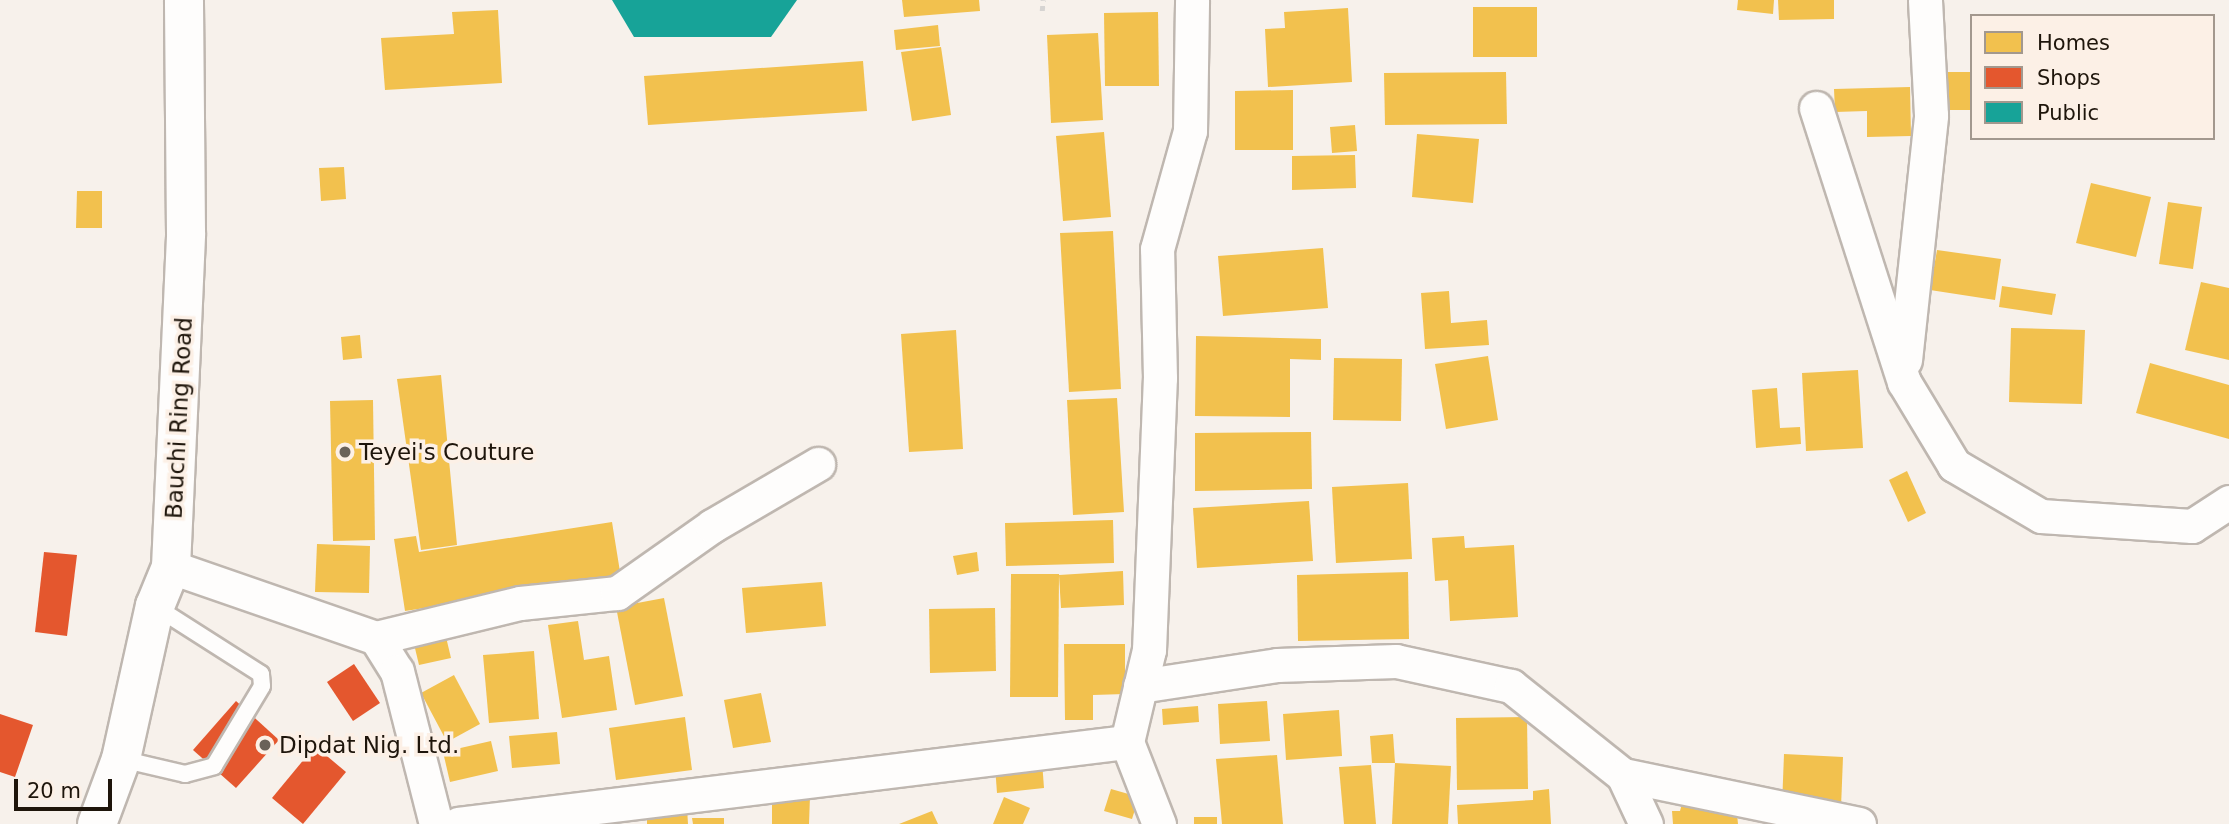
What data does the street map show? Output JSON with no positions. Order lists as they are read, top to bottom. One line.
{"streets":{"main road":["Bauchi Ring Road"]},"places":["Teyei's Couture","Dipdat Nig. Ltd."],"legend":["Homes","Shops","Public"],"scale_bar":"20 m"}
